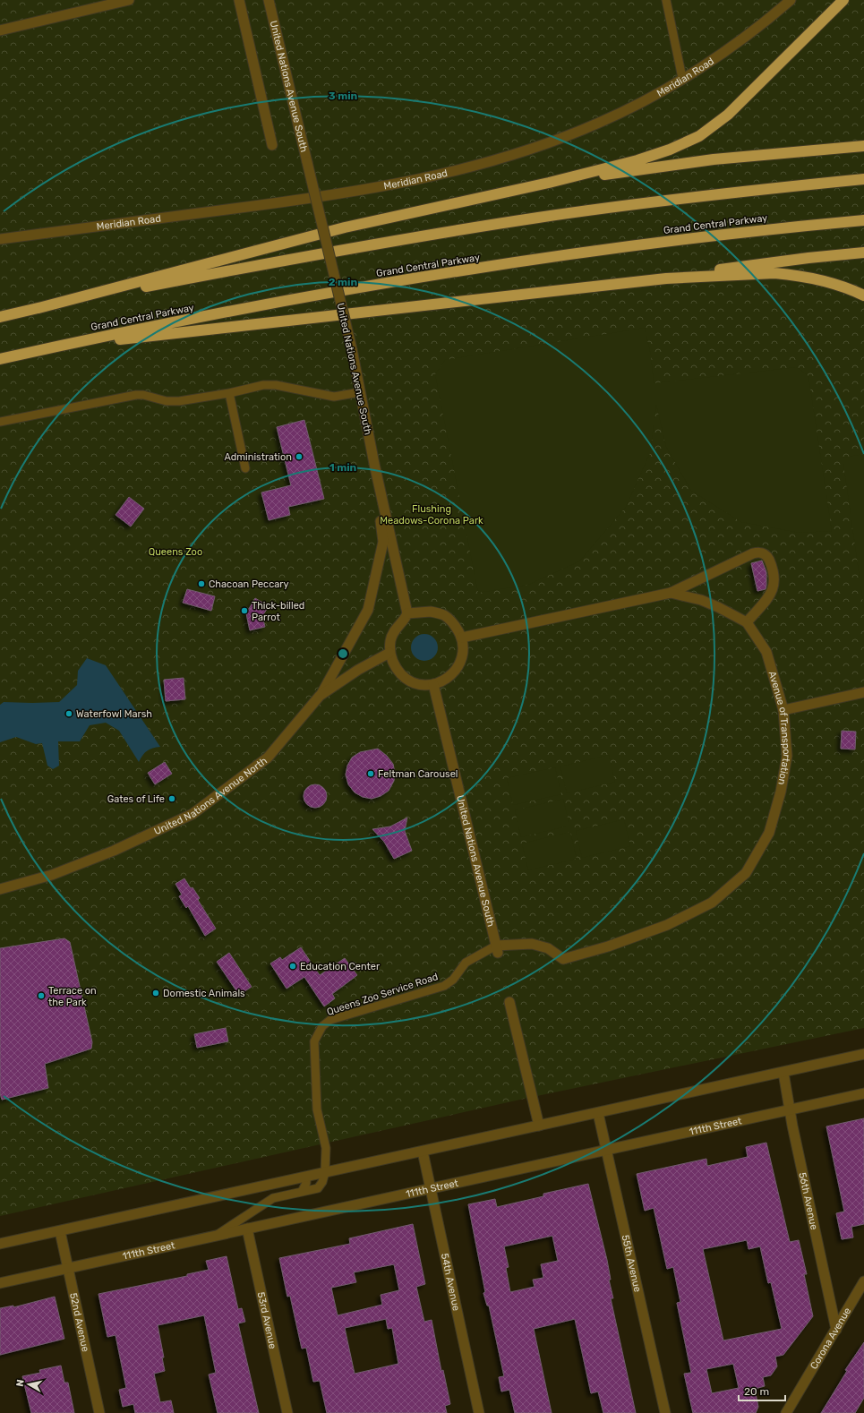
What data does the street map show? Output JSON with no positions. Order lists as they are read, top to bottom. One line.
{"streets":{"highway":["Grand Central Parkway"],"street":["Meridian Road","United Nations Avenue South","Avenue of Transportation","United Nations Avenue North","111th Street","56th Avenue","55th Avenue","54th Avenue","53rd Avenue","52nd Avenue","Corona Avenue"],"lane":["Queens Zoo Service Road"]},"crossings":[["United Nations Avenue South","Avenue of Transportation"],["United Nations Avenue South","United Nations Avenue North"],["United Nations Avenue South","Queens Zoo Service Road"],["Avenue of Transportation","United Nations Avenue North"],["Avenue of Transportation","Queens Zoo Service Road"],["111th Street","56th Avenue"],["111th Street","55th Avenue"],["111th Street","54th Avenue"],["111th Street","53rd Avenue"],["111th Street","52nd Avenue"],["56th Avenue","Corona Avenue"]],"parks":["Flushing Meadows-Corona Park","Queens Zoo"],"places":["Administration","Chacoan Peccary","Thick-billed Parrot","Waterfowl Marsh","Feltman Carousel","Gates of Life","Education Center","Domestic Animals","Terrace on the Park"],"scale_bar":"20 m","north":"left","rings":["3 min","2 min","1 min"]}
